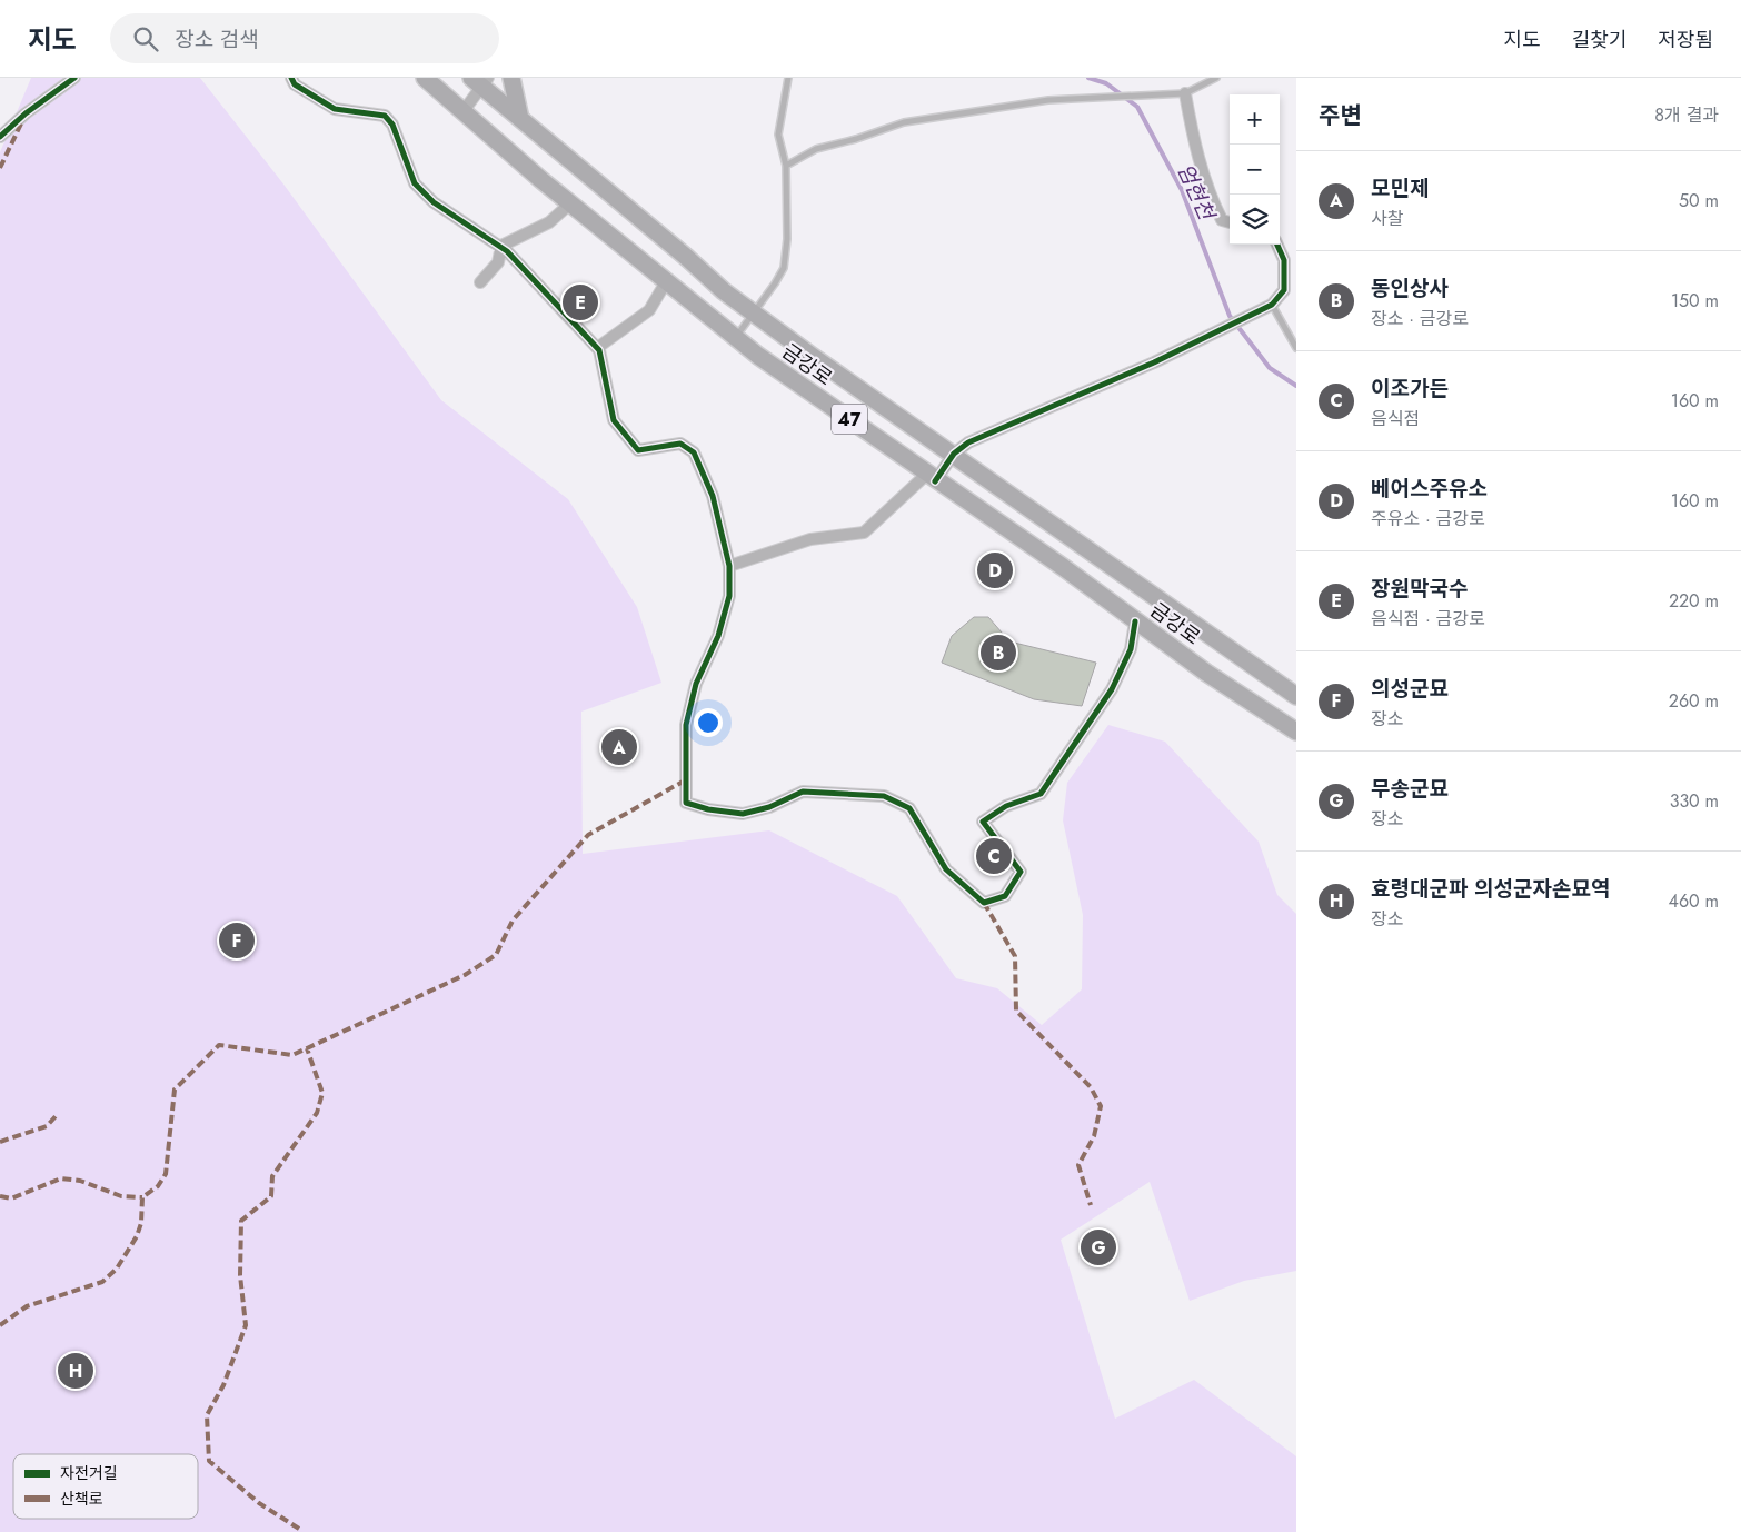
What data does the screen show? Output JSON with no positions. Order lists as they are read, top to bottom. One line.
{"streets":{"main road":["금강로","47"]},"water":["엄현천"],"legend":["자전거길","산책로"],"page":{"header":"지도","search":"장소 검색","nav":["지도","길찾기","저장됨"],"heading":["주변","8개 결과"],"map_buttons":["+","−"],"list":[{"mark":"A","name":"모민제","note":"사찰","value":"50 m"},{"mark":"B","name":"동인상사","note":"장소 · 금강로","value":"150 m"},{"mark":"C","name":"이조가든","note":"음식점","value":"160 m"},{"mark":"D","name":"베어스주유소","note":"주유소 · 금강로","value":"160 m"},{"mark":"E","name":"장원막국수","note":"음식점 · 금강로","value":"220 m"},{"mark":"F","name":"의성군묘","note":"장소","value":"260 m"},{"mark":"G","name":"무송군묘","note":"장소","value":"330 m"},{"mark":"H","name":"효령대군파 의성군자손묘역","note":"장소","value":"460 m"}],"pins":["E","D","B","A","C","F","G","H"]}}
